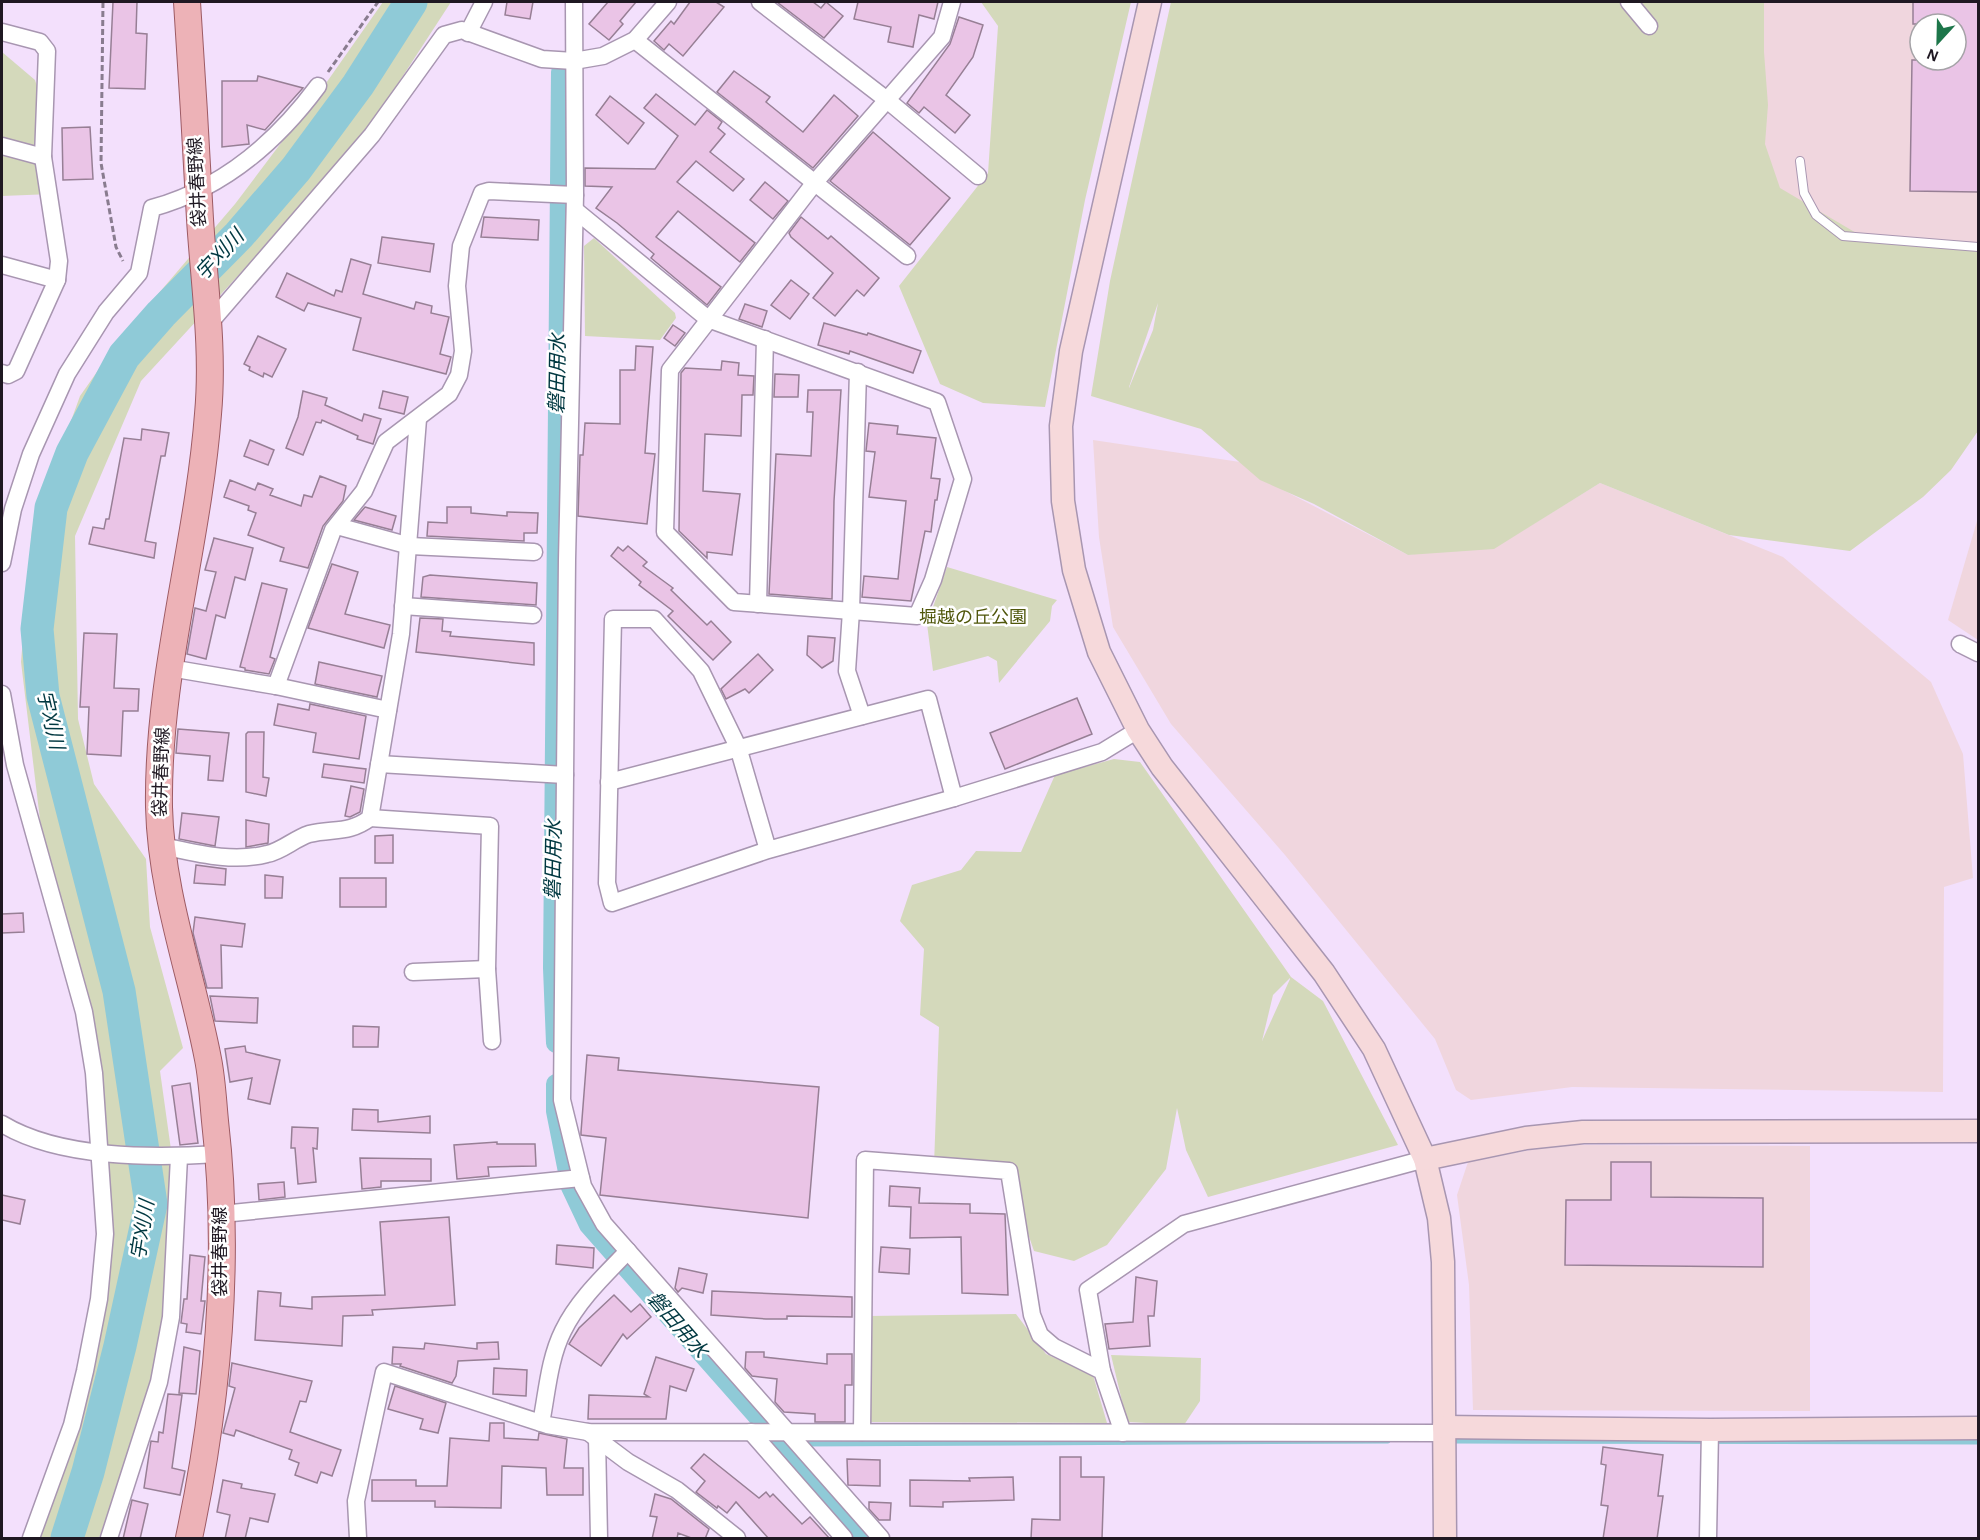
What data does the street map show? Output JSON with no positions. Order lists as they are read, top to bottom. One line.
{"streets":{"main road":["袋井春野線"]},"water":["宇刈川","磐田用水"],"parks":["堀越の丘公園"],"north":"bottom"}
